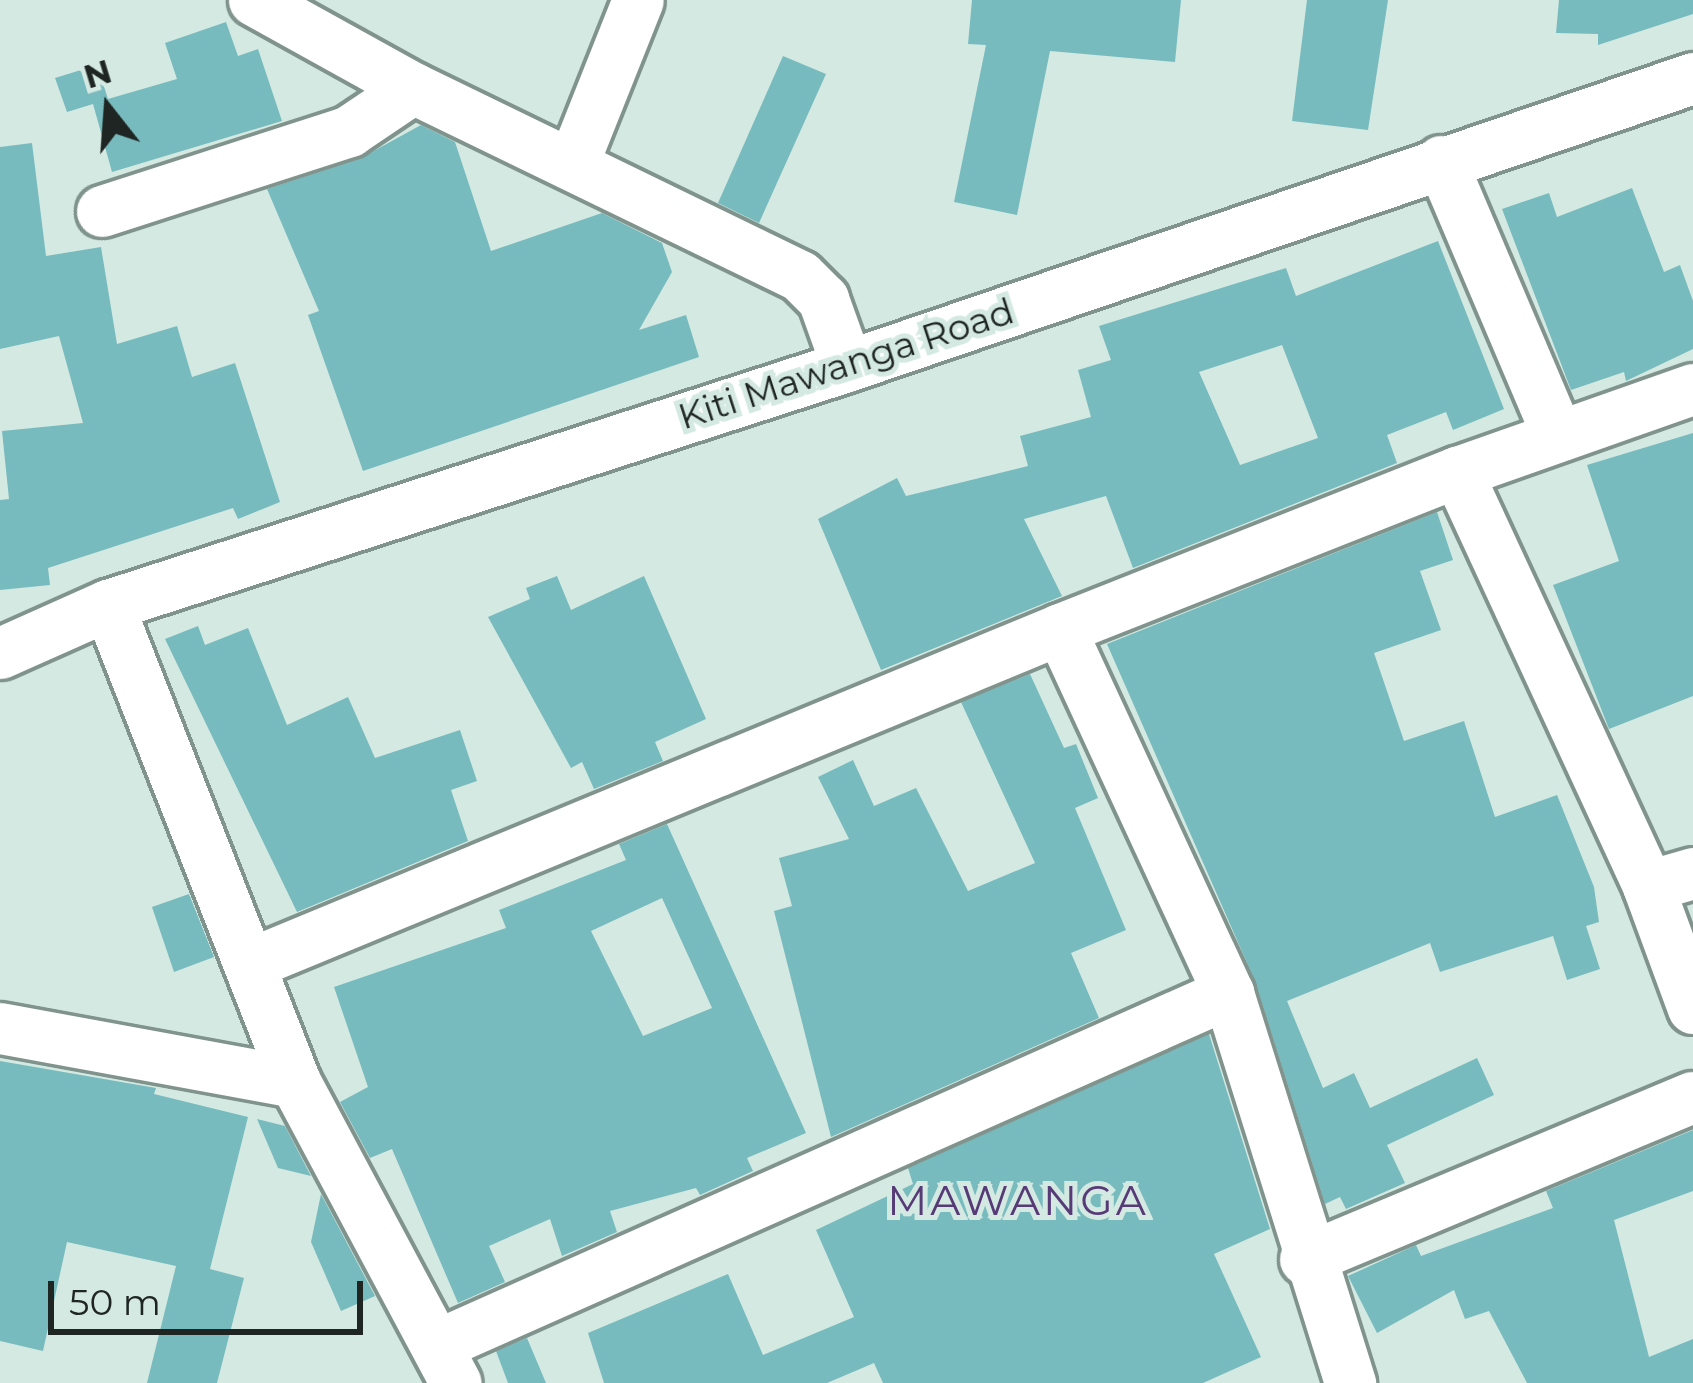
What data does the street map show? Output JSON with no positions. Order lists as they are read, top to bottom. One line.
{"streets":{"street":["Kiti Mawanga Road"]},"districts":["MAWANGA"],"scale_bar":"50 m","north":"top"}
